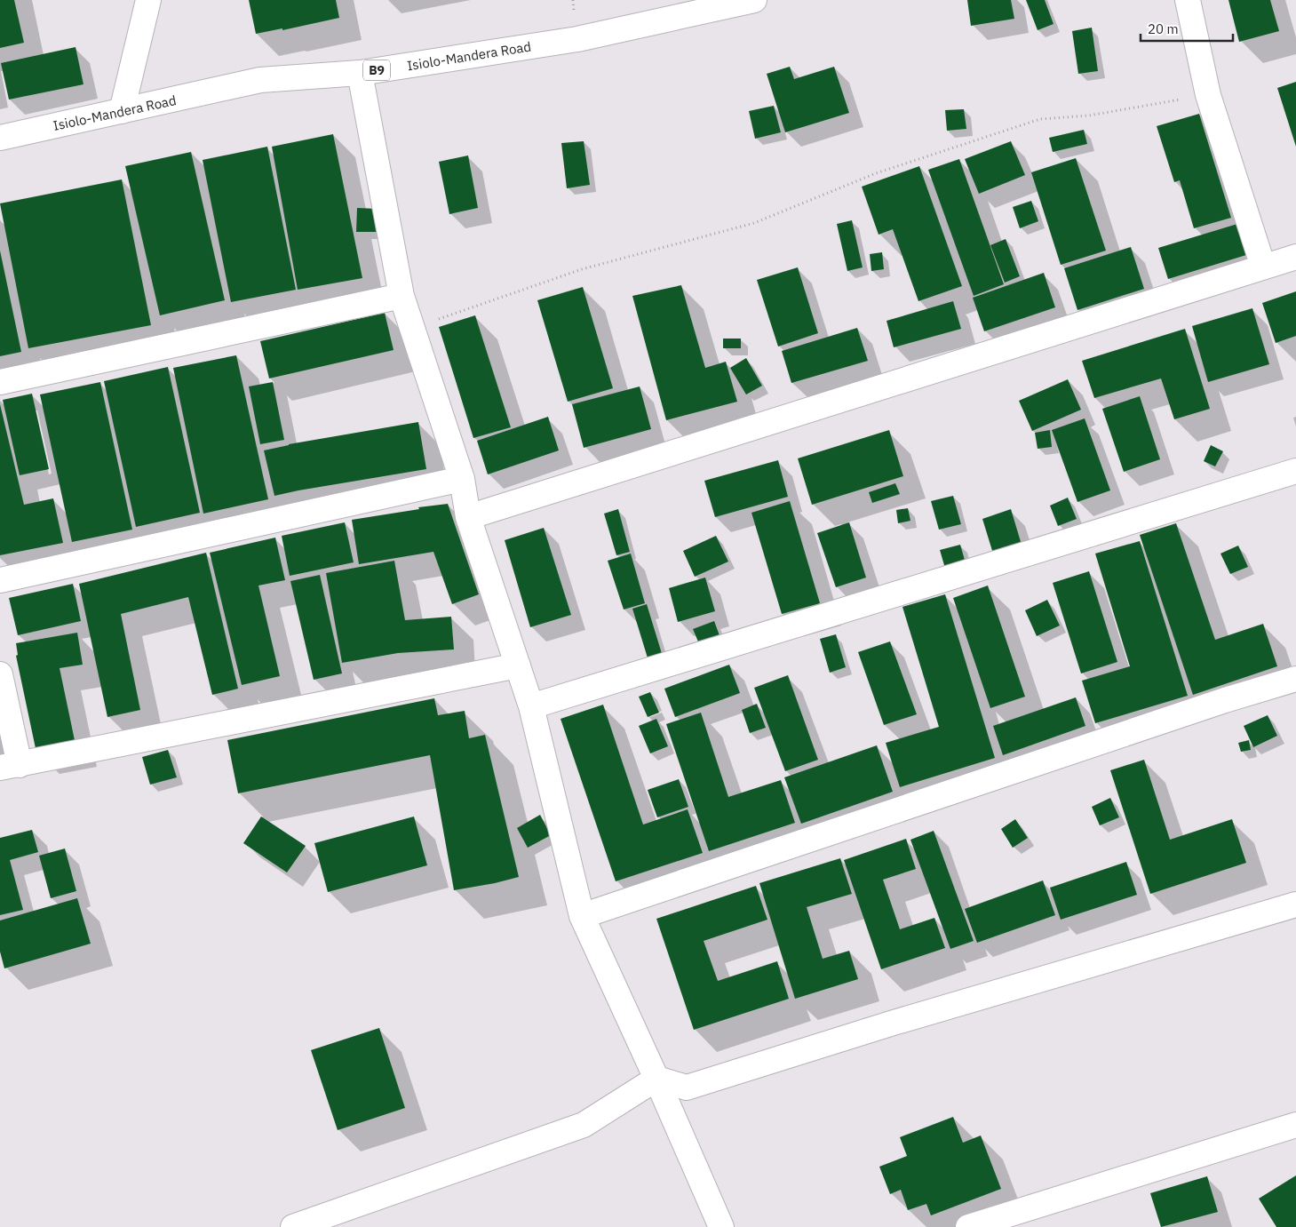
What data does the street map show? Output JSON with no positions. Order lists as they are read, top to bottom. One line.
{"streets":{"main road":["Isiolo-Mandera Road","B9"]},"scale_bar":"20 m"}
